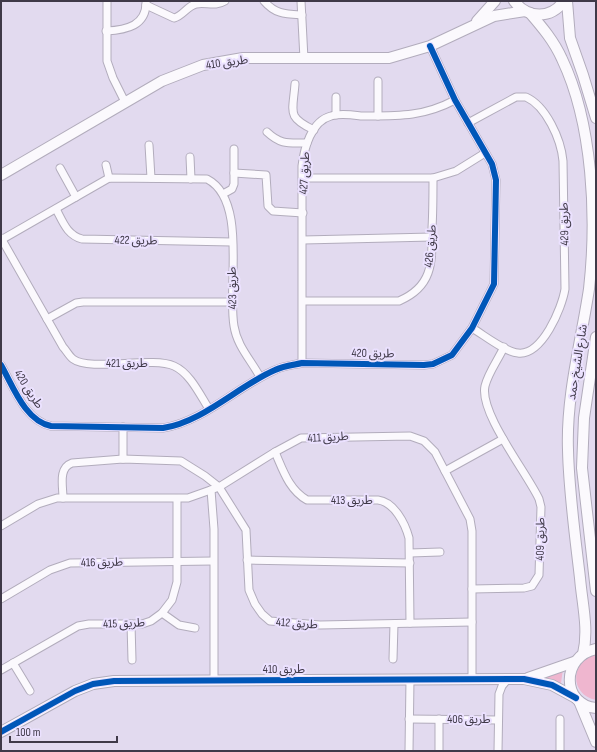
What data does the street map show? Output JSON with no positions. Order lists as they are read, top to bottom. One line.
{"streets":{"street":["طريق 410","طريق 427","طريق 429","طريق 422","طريق 426","طريق 423","طريق 420","شارع الشيخ حمد","طريق 421","طريق 411","طريق 413","طريق 409","طريق 416","طريق 415","طريق 412","طريق 406"]},"crossings":[["طريق 410","طريق 420"],["طريق 410","شارع الشيخ حمد"],["طريق 410","طريق 411"],["طريق 410","طريق 406"],["طريق 427","طريق 426"],["طريق 427","طريق 420"],["طريق 429","طريق 420"],["طريق 429","طريق 409"],["طريق 422","طريق 423"],["طريق 423","طريق 420"],["طريق 423","طريق 421"],["طريق 420","طريق 421"],["طريق 411","طريق 413"],["طريق 411","طريق 409"],["طريق 411","طريق 415"],["طريق 411","طريق 412"],["طريق 413","طريق 412"],["طريق 416","طريق 415"]],"scale_bar":"100 m"}
